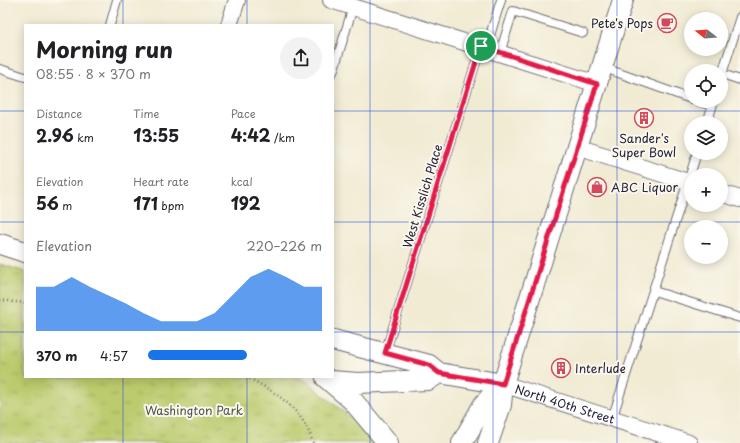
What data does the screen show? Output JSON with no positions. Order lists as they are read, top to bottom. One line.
{"streets":{"street":["North 40th Street"],"lane":["West Kisslich Place"]},"crossings":[["West Kisslich Place","North 40th Street"]],"parks":["Washington Park"],"places":{"cafe":["Pete's Pops"],"building":["Sander's Super Bowl","Interlude"],"shop":["ABC Liquor"]},"north":"left","page":{"map_buttons":["+","−"],"heading":["Morning run","08:55 · 8 × 370 m"],"stats":[["Distance","2.96 km"],["Time","13:55"],["Pace","4:42 /km"],["Elevation","56 m"],["Heart rate","171 bpm"],["kcal","192"]],"chart":["Elevation","220–226 m"],"list":[{"name":"370 m","note":"4:57"}]}}
